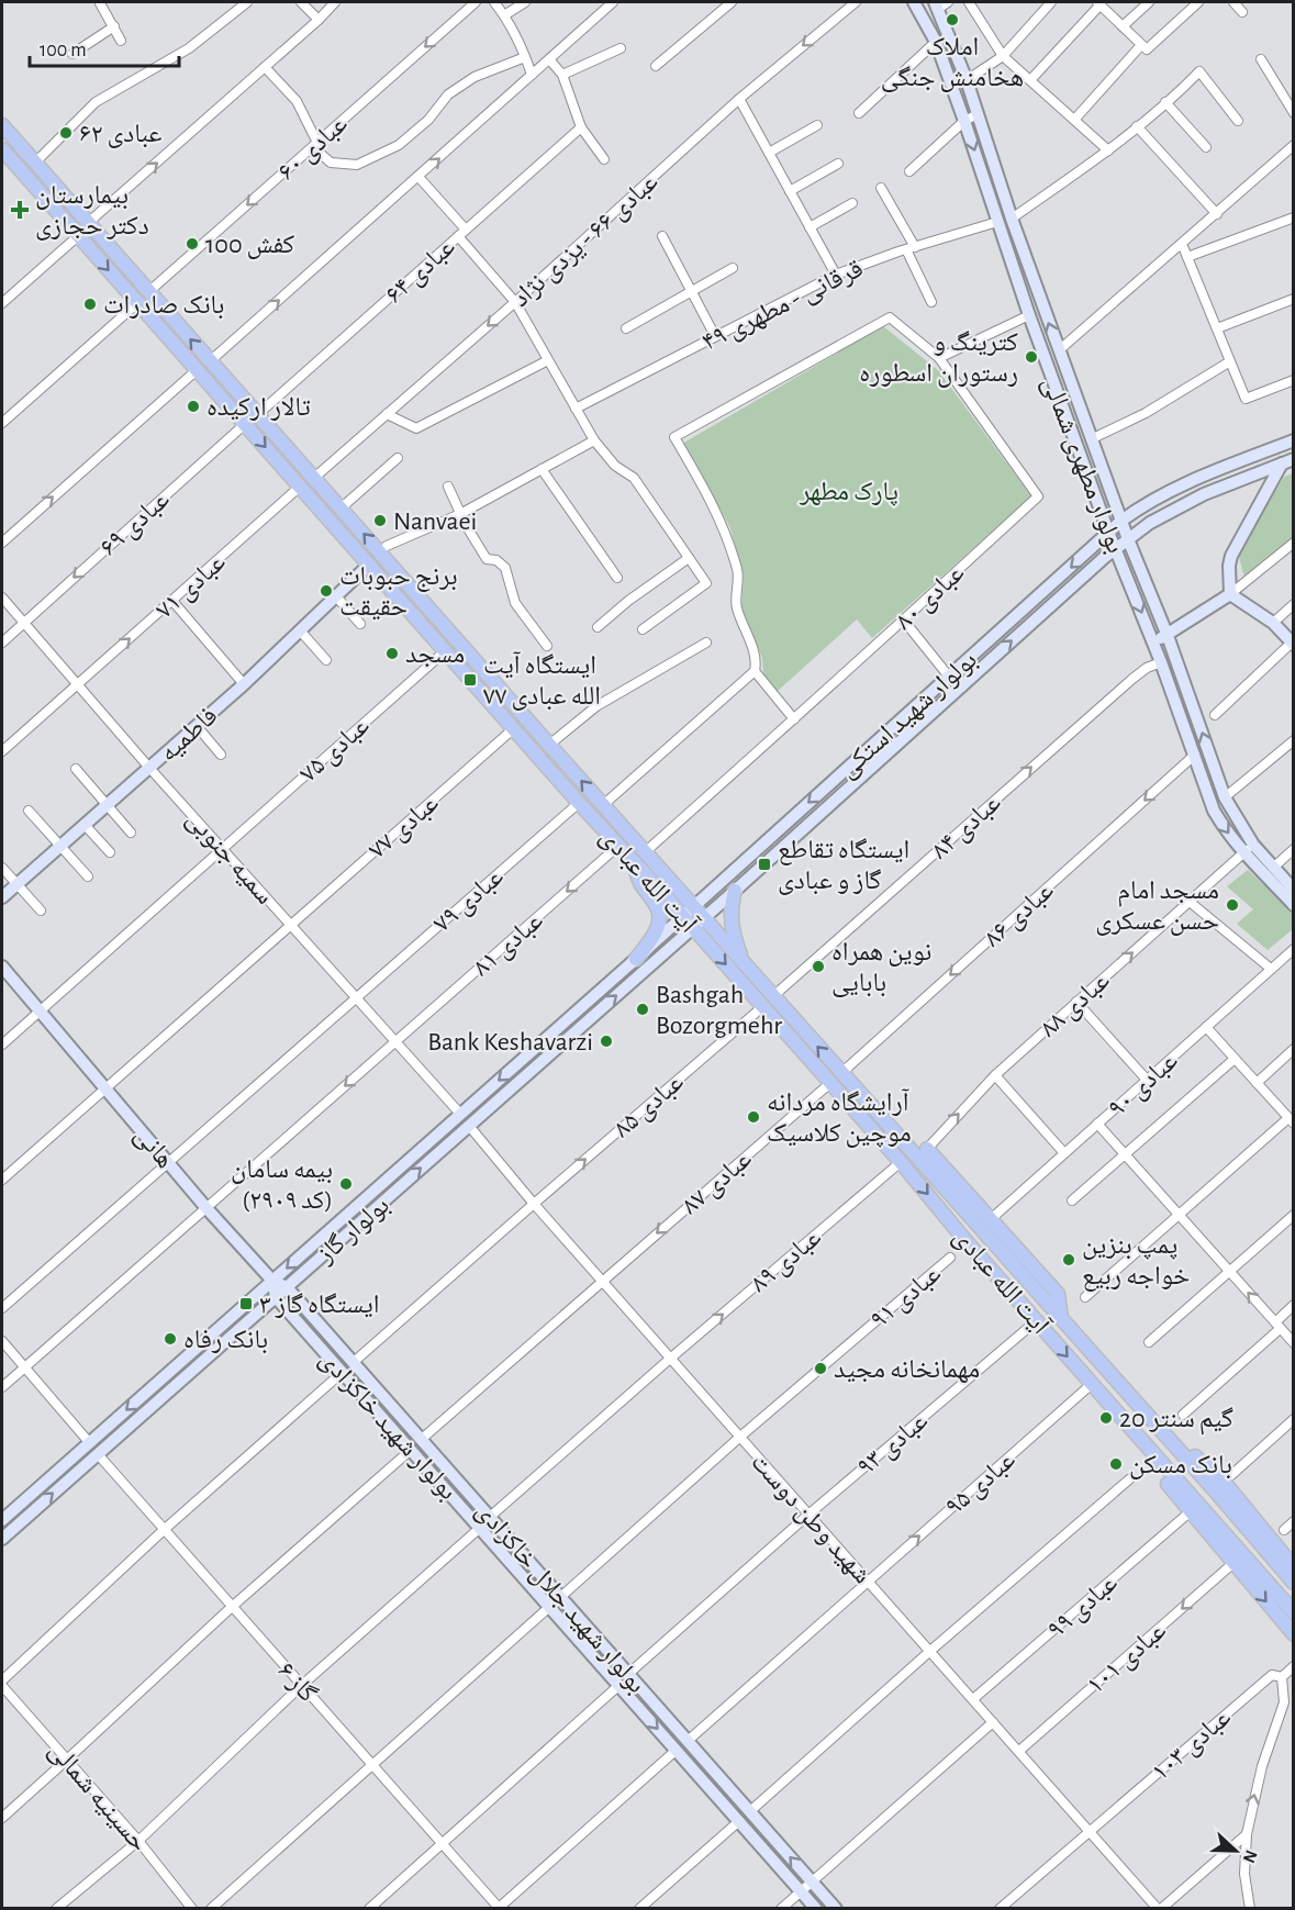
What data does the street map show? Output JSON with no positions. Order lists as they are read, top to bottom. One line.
{"streets":{"main road":["بولوار مطهری شمالی","بولوار شهید استکی","فاطمیه","آیت الله عبادی","هانی","بولوار گاز","بولوار شهید خاکزادی","بولوار شهید جلال خاکزادی"],"street":["عبادی ۶۰","عبادی ۶۶ - یزدی نژاد","عبادی ۶۴","قرقانی - مطهری ۴۹","عبادی ۶۹","عبادی ۷۱","عبادی ۸۰","عبادی ۷۵","عبادی ۷۷","عبادی ۸۴","سمیه جنوبی","عبادی ۷۹","عبادی ۸۶","عبادی ۸۱","عبادی ۸۸","عبادی ۹۰","عبادی ۸۵","عبادی ۸۷","عبادی ۸۹","عبادی ۹۱","عبادی ۹۳","عبادی ۹۵","شهید وطن دوست","عبادی ۹۹","عبادی ۱۰۱","گاز ۶","عبادی ۱۰۳","حسینیه شمالی"]},"crossings":[["عبادی ۶۰","آیت الله عبادی"],["عبادی ۶۶ - یزدی نژاد","آیت الله عبادی"],["عبادی ۶۴","آیت الله عبادی"],["قرقانی - مطهری ۴۹","بولوار مطهری شمالی"],["بولوار مطهری شمالی","بولوار شهید استکی"],["بولوار مطهری شمالی","عبادی ۸۴"],["بولوار مطهری شمالی","عبادی ۸۶"],["بولوار مطهری شمالی","عبادی ۸۸"],["عبادی ۶۹","سمیه جنوبی"],["عبادی ۶۹","آیت الله عبادی"],["عبادی ۷۱","سمیه جنوبی"],["عبادی ۷۱","آیت الله عبادی"],["عبادی ۸۰","آیت الله عبادی"],["بولوار شهید استکی","آیت الله عبادی"],["بولوار شهید استکی","بولوار گاز"],["فاطمیه","سمیه جنوبی"],["فاطمیه","آیت الله عبادی"],["عبادی ۷۵","سمیه جنوبی"],["عبادی ۷۵","آیت الله عبادی"],["عبادی ۷۵","هانی"],["عبادی ۷۷","سمیه جنوبی"],["عبادی ۷۷","آیت الله عبادی"],["عبادی ۷۷","هانی"],["عبادی ۸۴","آیت الله عبادی"],["سمیه جنوبی","عبادی ۷۹"],["سمیه جنوبی","عبادی ۸۱"],["سمیه جنوبی","بولوار گاز"],["آیت الله عبادی","عبادی ۷۹"],["آیت الله عبادی","عبادی ۸۶"],["آیت الله عبادی","عبادی ۸۱"],["آیت الله عبادی","عبادی ۹۰"],["آیت الله عبادی","عبادی ۸۵"],["آیت الله عبادی","عبادی ۸۷"],["آیت الله عبادی","بولوار گاز"],["آیت الله عبادی","عبادی ۸۹"],["آیت الله عبادی","عبادی ۹۳"],["آیت الله عبادی","عبادی ۹۵"],["عبادی ۷۹","هانی"],["عبادی ۸۱","هانی"],["عبادی ۸۵","شهید وطن دوست"],["عبادی ۸۵","بولوار شهید جلال خاکزادی"],["هانی","بولوار گاز"],["عبادی ۸۷","شهید وطن دوست"],["عبادی ۸۷","بولوار شهید جلال خاکزادی"],["بولوار گاز","بولوار شهید خاکزادی"],["بولوار گاز","شهید وطن دوست"],["بولوار گاز","بولوار شهید جلال خاکزادی"],["بولوار گاز","گاز ۶"],["عبادی ۸۹","شهید وطن دوست"],["عبادی ۸۹","بولوار شهید جلال خاکزادی"],["عبادی ۹۱","بولوار شهید خاکزادی"],["عبادی ۹۱","شهید وطن دوست"],["عبادی ۹۱","بولوار شهید جلال خاکزادی"],["عبادی ۹۱","گاز ۶"],["عبادی ۹۳","شهید وطن دوست"],["عبادی ۹۳","بولوار شهید جلال خاکزادی"],["عبادی ۹۵","شهید وطن دوست"],["عبادی ۹۵","بولوار شهید جلال خاکزادی"],["شهید وطن دوست","عبادی ۹۹"],["شهید وطن دوست","عبادی ۱۰۱"],["شهید وطن دوست","عبادی ۱۰۳"]],"one_way":["عبادی ۶۰","عبادی ۶۶ - یزدی نژاد","عبادی ۸۴","عبادی ۸۶","عبادی ۸۱","عبادی ۸۸","عبادی ۸۵","عبادی ۸۷","عبادی ۸۹","عبادی ۹۵","عبادی ۱۰۱"],"parks":["پارک مطهر"],"places":{"other":["املاک هخامنش جنگی","عبادی ۶۲","کفش 100","بانک صادرات","کترینگ و رستوران اسطوره","تالار ارکیده","Nanvaei","برنج حبوبات حقیقت","مسجد","مسجد امام حسن عسکری","نوین همراه بابایی","Bashgah Bozorgmehr","Bank Keshavarzi","آرایشگاه مردانه موچین کلاسیک","بیمه سامان (کد ۲۹۰۹)","پمپ بنزین خواجه ربیع","بانک رفاه","مهمانخانه مجید","گیم سنتر 20","بانک مسکن"],"health":["بیمارستان دکتر حجازی"],"transit":["ایستگاه آیت الله عبادی ۷۷","ایستگاه تقاطع گاز و عبادی","ایستگاه گاز ۳"]},"scale_bar":"100 m","north":"right"}
